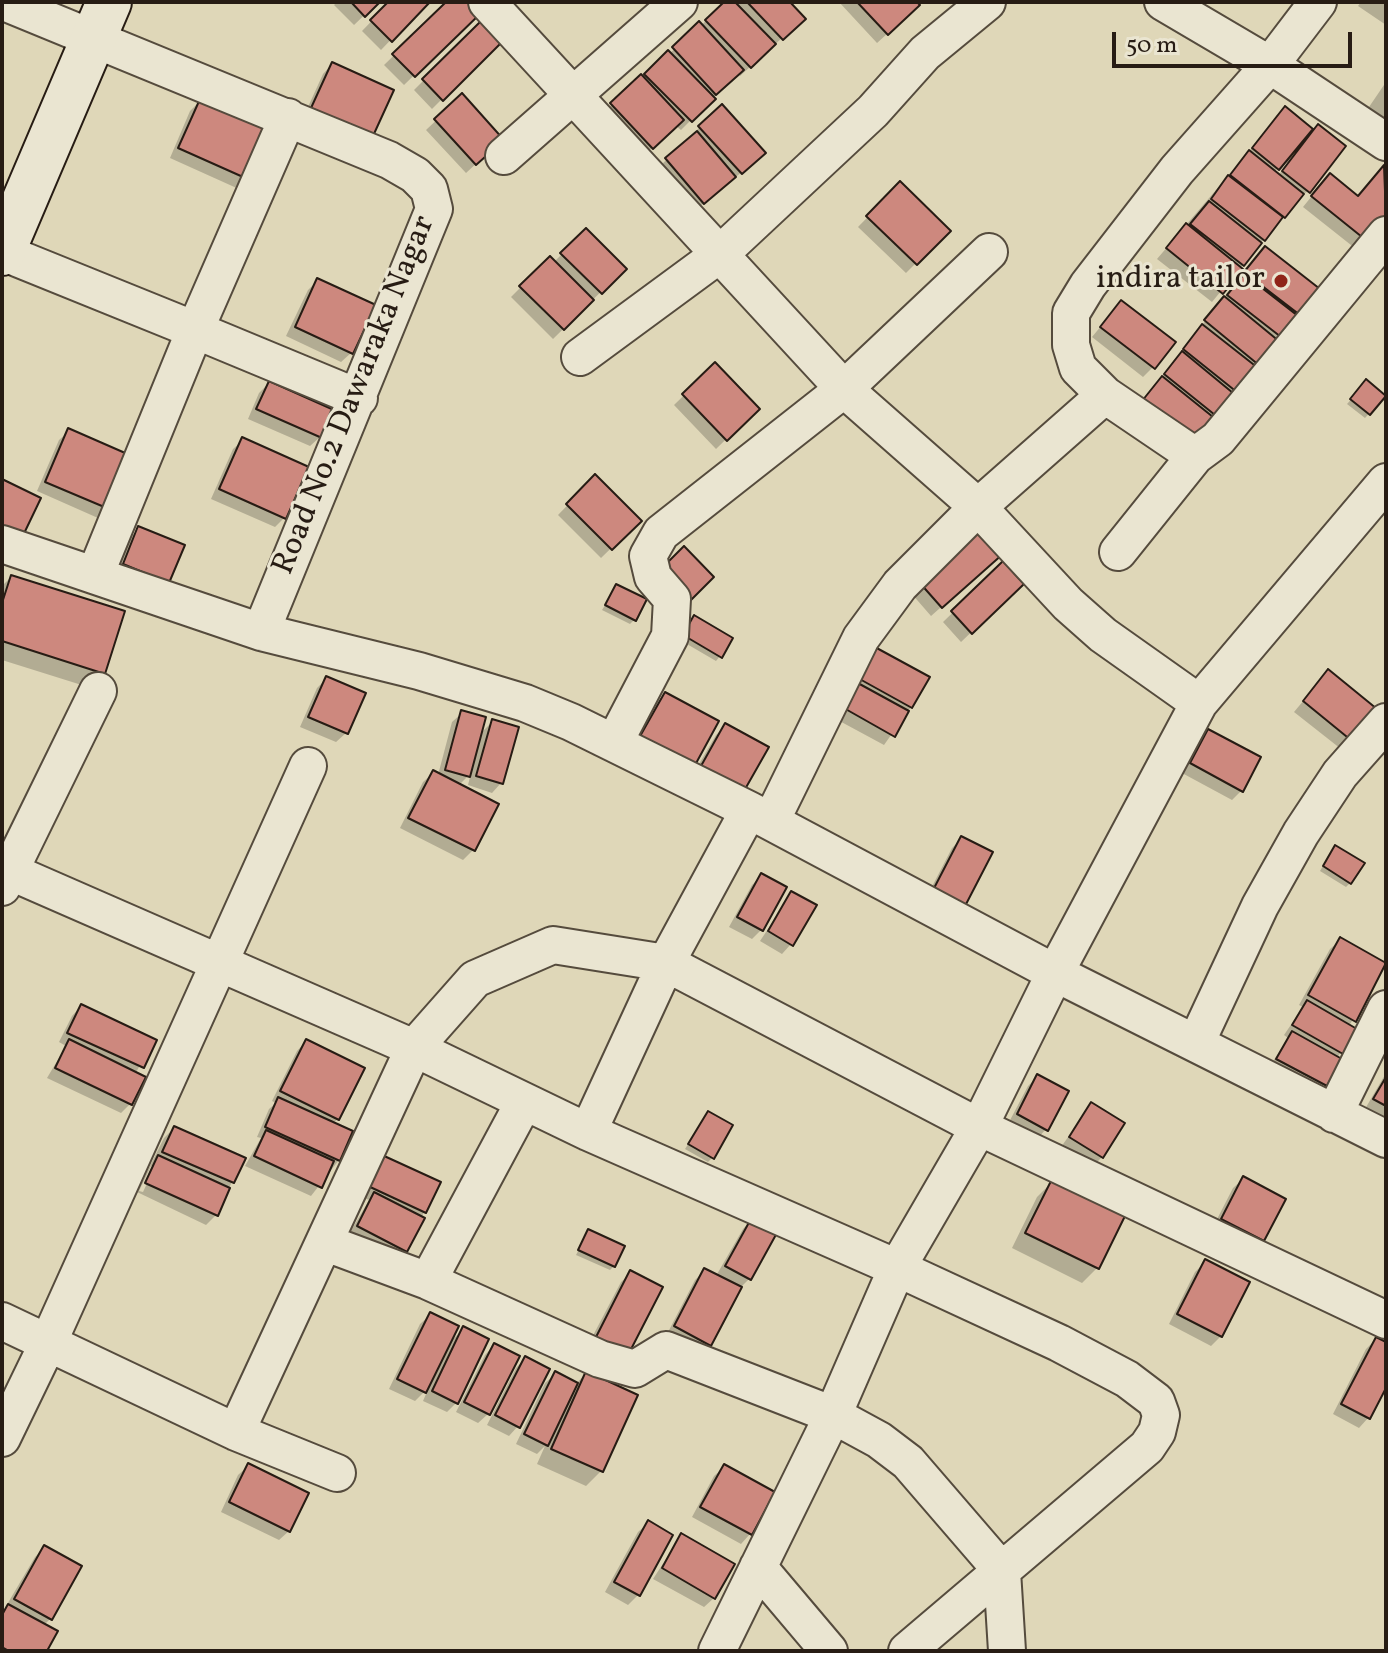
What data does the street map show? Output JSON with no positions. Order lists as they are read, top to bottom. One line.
{"streets":{"street":["Road No.2 Dawaraka Nagar"]},"places":["indira tailor"],"scale_bar":"50 m"}
